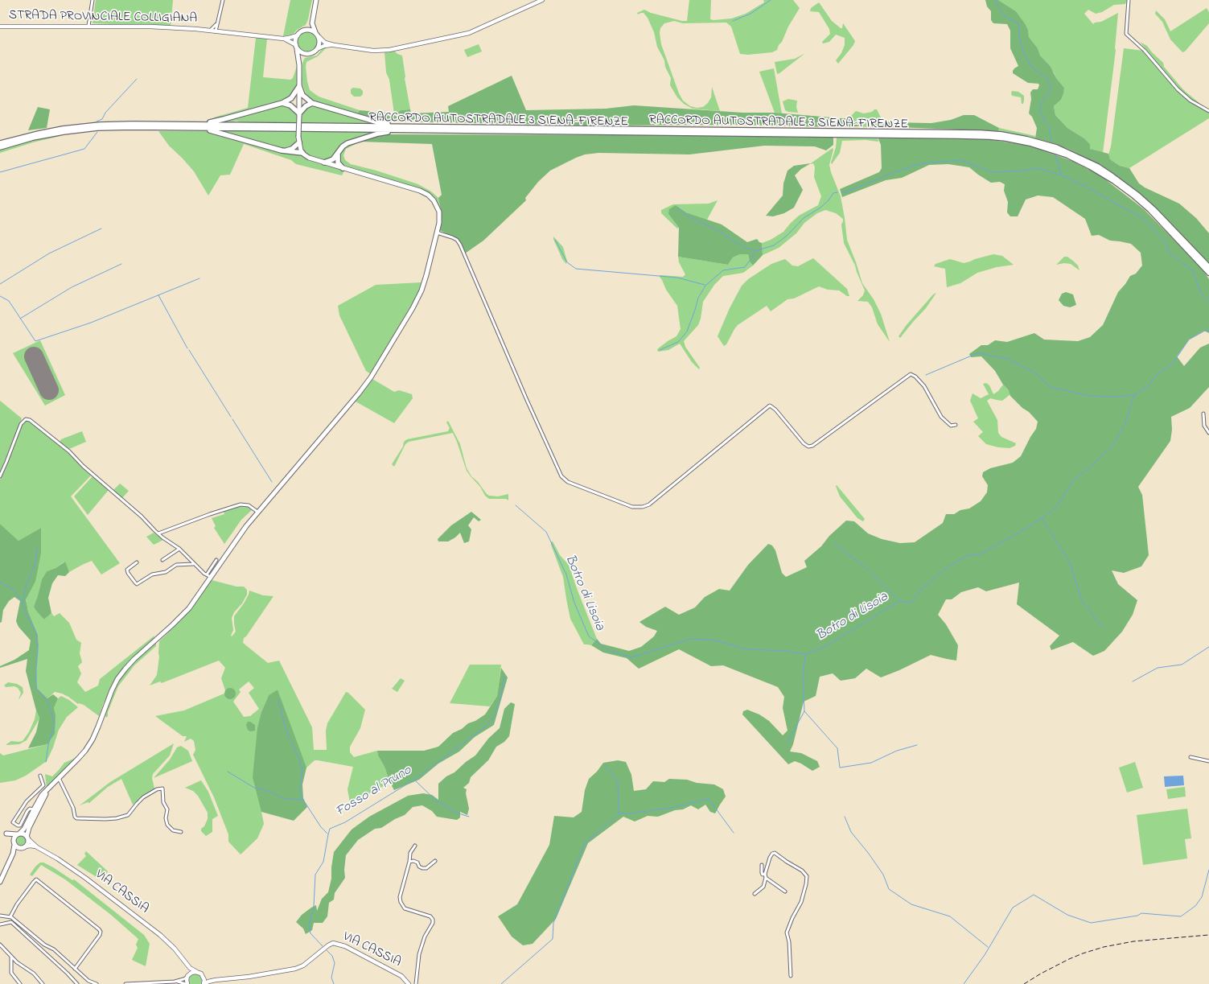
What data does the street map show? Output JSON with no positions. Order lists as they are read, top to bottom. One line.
{"streets":{"highway":["RACCORDO AUTOSTRADALE 3 SIENA-FIRENZE"],"main road":["STRADA PROVINCIALE COLLIGIANA","VIA CASSIA"]},"water":["Botro di Lisoia","Fosso al Pruno"]}
